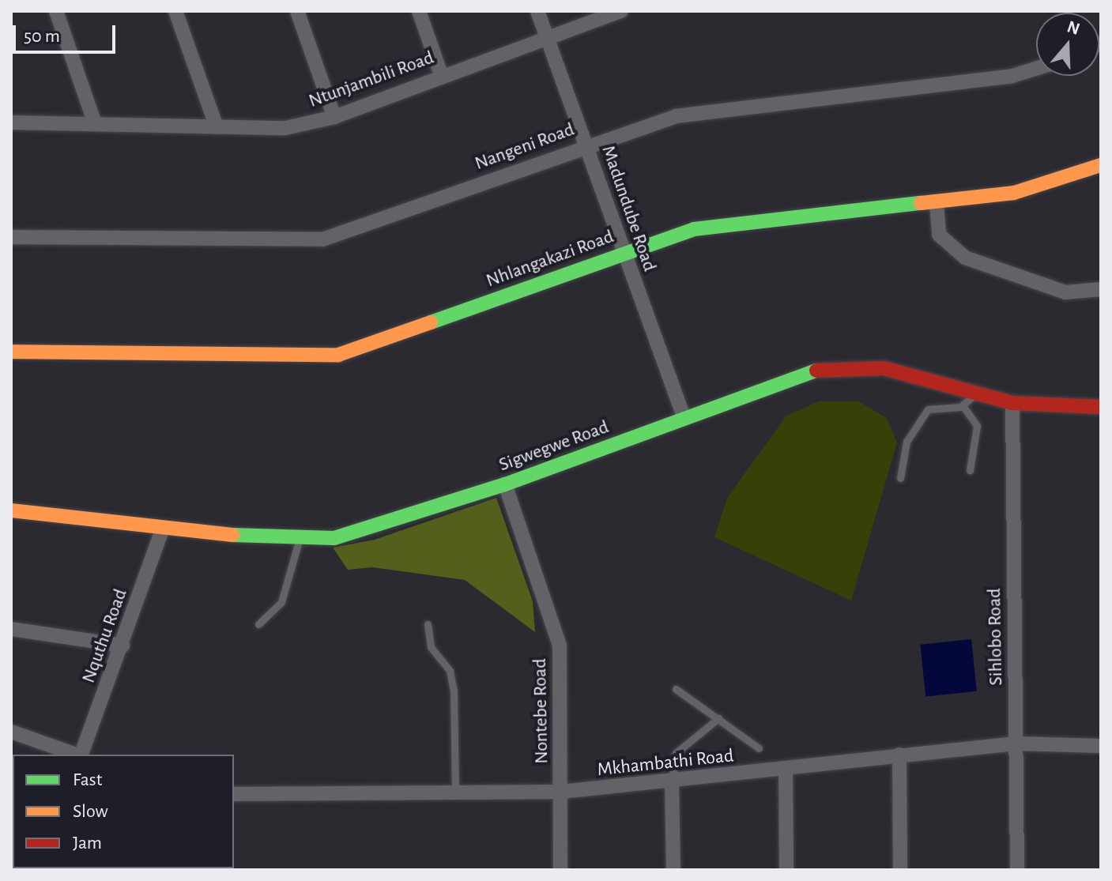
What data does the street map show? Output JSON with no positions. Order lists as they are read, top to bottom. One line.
{"streets":{"street":["Ntunjambili Road","Nangeni Road","Madundube Road","Nhlangakazi Road","Sigwegwe Road","Nquthu Road","Sihlobo Road","Nontebe Road","Mkhambathi Road"]},"crossings":[["Ntunjambili Road","Madundube Road"],["Nangeni Road","Madundube Road"],["Madundube Road","Nhlangakazi Road"],["Madundube Road","Sigwegwe Road"],["Sigwegwe Road","Nquthu Road"],["Sigwegwe Road","Sihlobo Road"],["Sigwegwe Road","Nontebe Road"],["Sihlobo Road","Mkhambathi Road"],["Nontebe Road","Mkhambathi Road"]],"legend":["Fast","Slow","Jam"],"scale_bar":"50 m","north":"top"}
